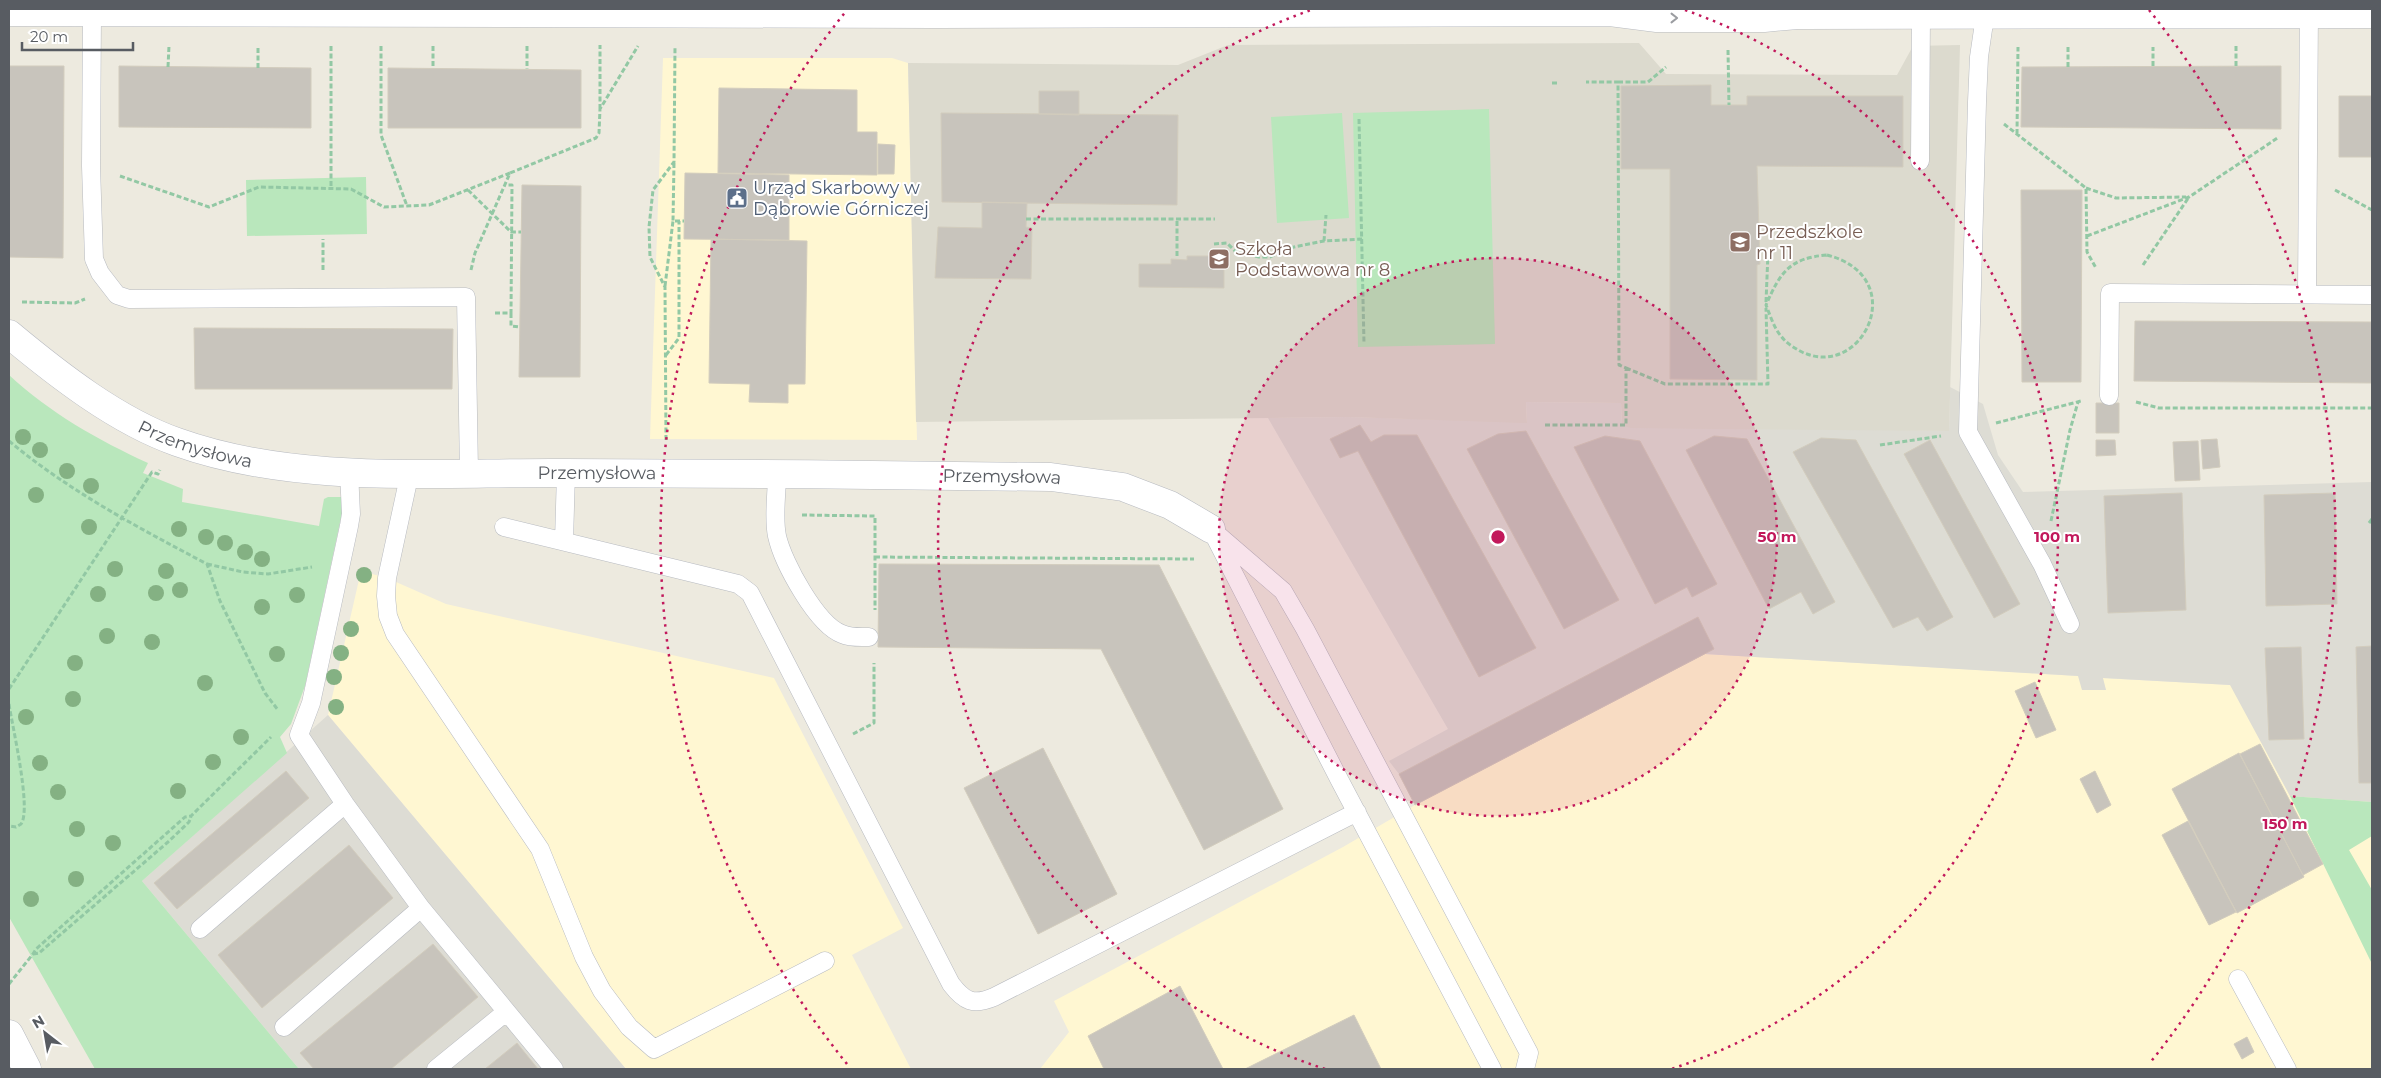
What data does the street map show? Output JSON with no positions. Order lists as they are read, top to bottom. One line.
{"streets":{"street":["Przemysłowa"]},"places":{"public building":["Urząd Skarbowy w Dąbrowie Górniczej"],"school or university":["Przedszkole nr 11","Szkoła Podstawowa nr 8"]},"scale_bar":"20 m","north":"top left","rings":["50 m","100 m","150 m"]}
